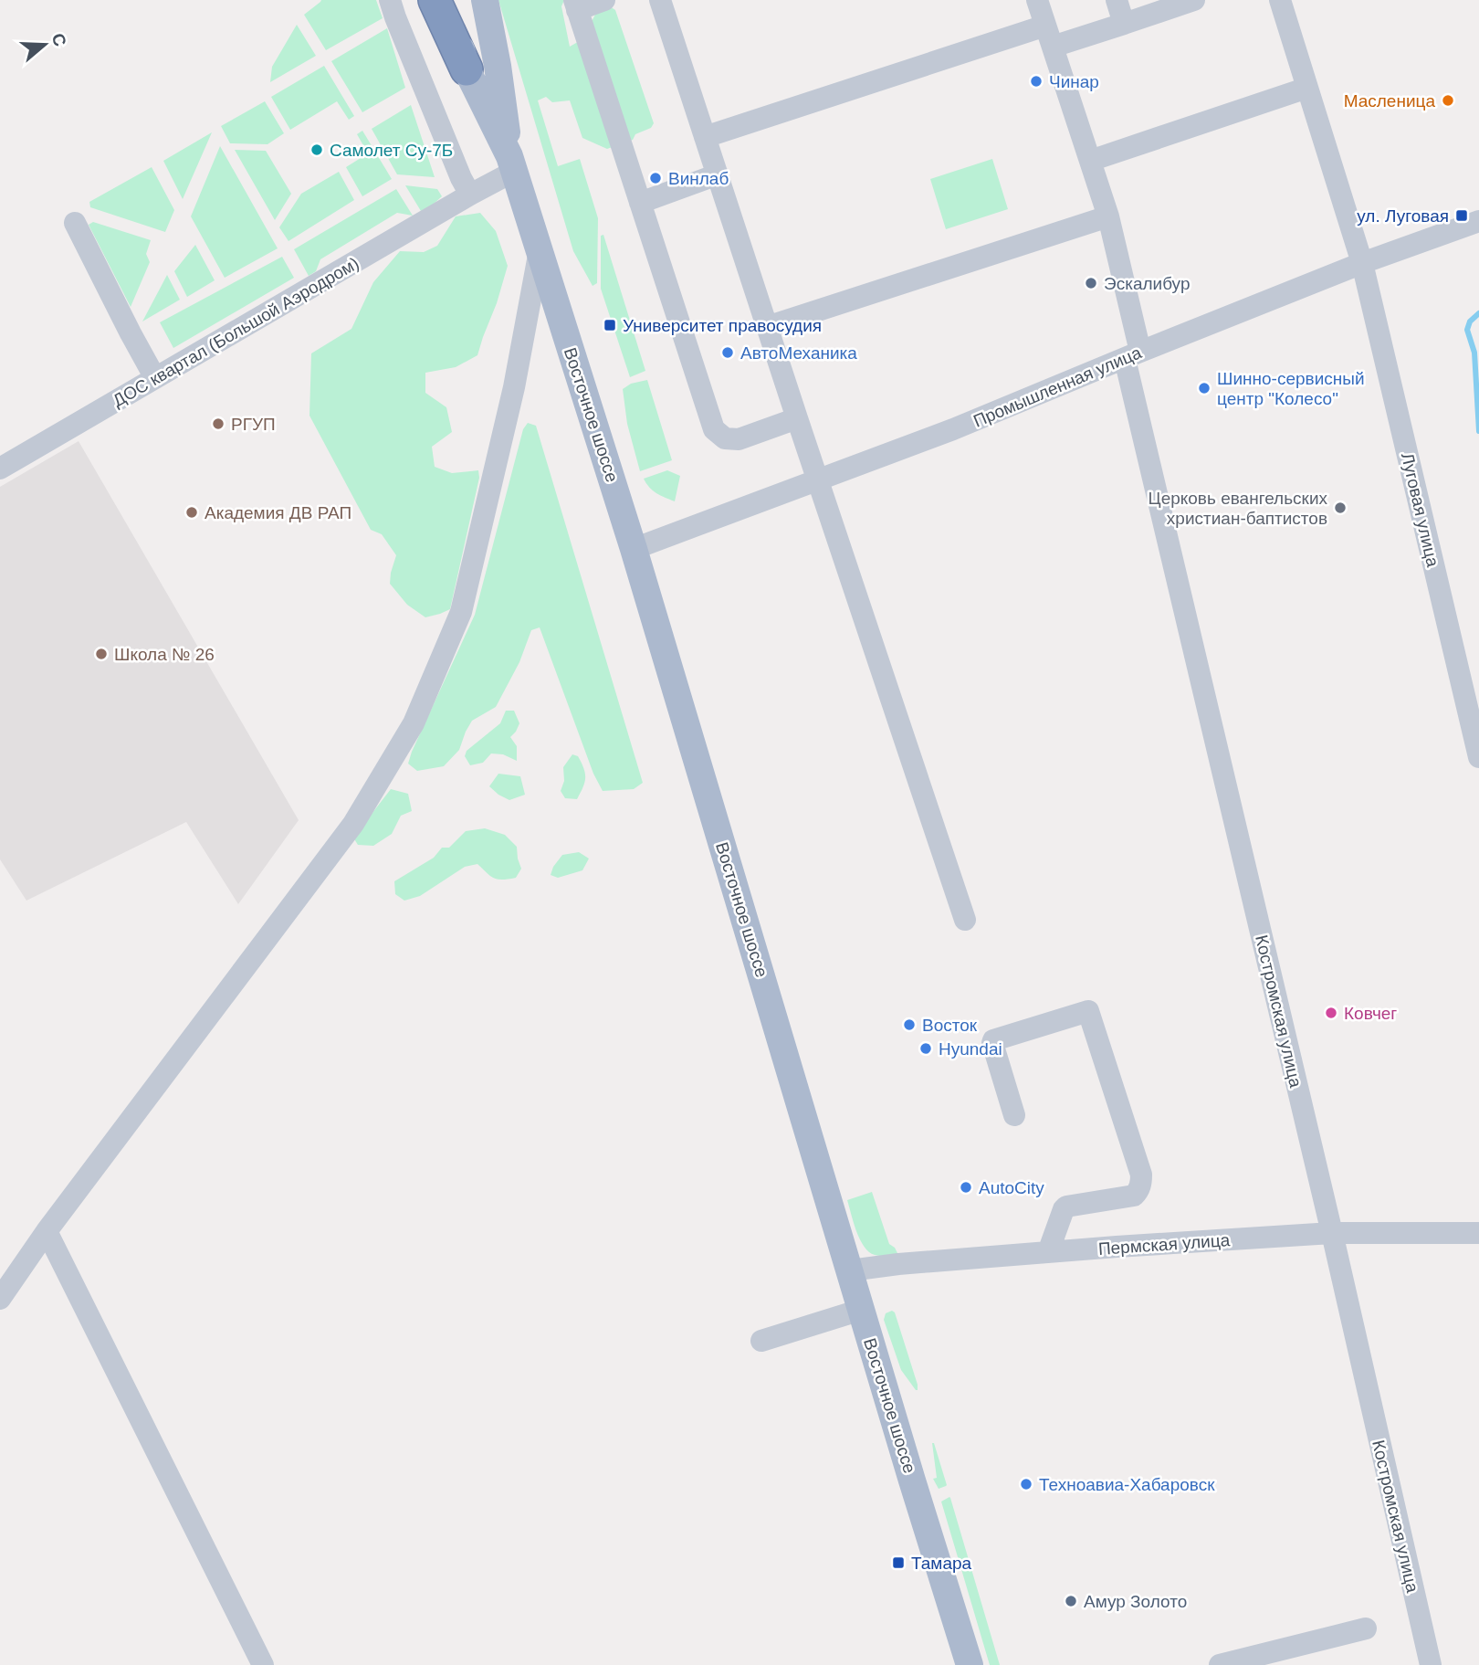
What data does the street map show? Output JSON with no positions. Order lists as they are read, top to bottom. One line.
{"streets":{"main road":["Восточное шоссе"],"street":["ДОС квартал (Большой Аэродром)","Промышленная улица","Луговая улица","Костромская улица","Пермская улица"]},"crossings":[["ДОС квартал (Большой Аэродром)","Восточное шоссе"],["Промышленная улица","Восточное шоссе"],["Промышленная улица","Луговая улица"],["Промышленная улица","Костромская улица"],["Восточное шоссе","Пермская улица"],["Костромская улица","Пермская улица"]],"places":{"other":["Чинар","Масленица","Самолет Су-7Б","Винлаб","Эскалибур","АвтоМеханика","Шинно-сервисный центр \"Колесо\"","РГУП","Церковь евангельских христиан-баптистов","Академия ДВ РАП","Школа № 26","Ковчег","Восток","Hyundai","AutoCity","Техноавиа-Хабаровск","Амур Золото"],"transit":["ул. Луговая","Университет правосудия","Тамара"]},"north":"right"}
